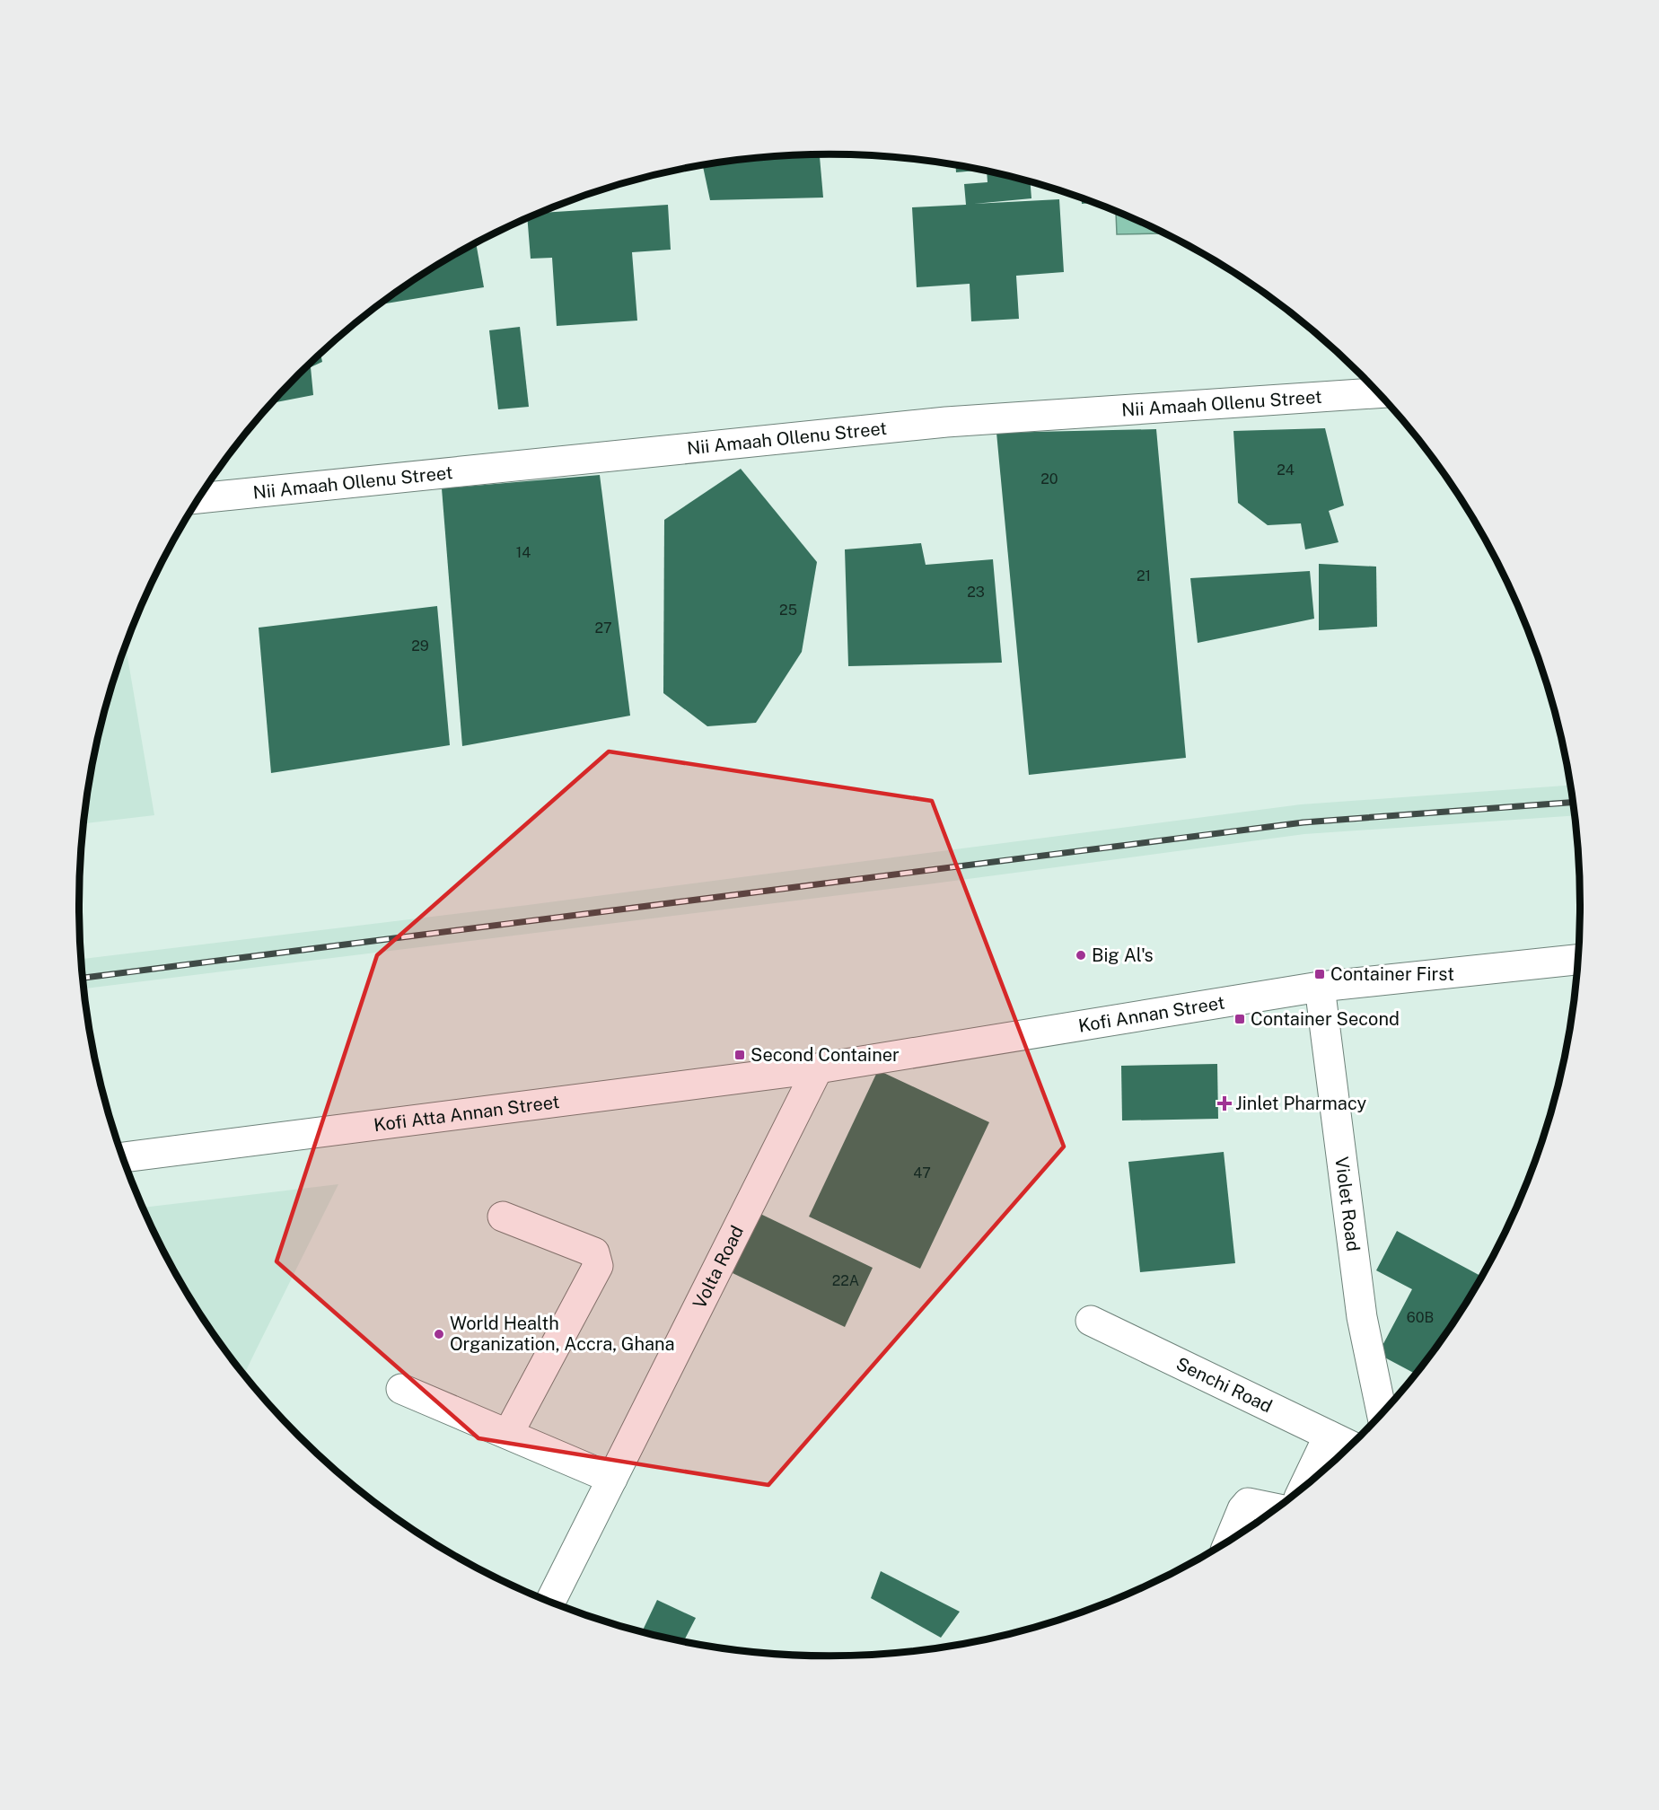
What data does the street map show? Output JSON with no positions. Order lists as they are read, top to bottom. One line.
{"streets":{"street":["Nii Amaah Ollenu Street","Kofi Annan Street","Kofi Atta Annan Street","Violet Road","Volta Road","Senchi Road"]},"crossings":[["Kofi Annan Street","Kofi Atta Annan Street"],["Kofi Annan Street","Violet Road"],["Kofi Annan Street","Volta Road"],["Kofi Atta Annan Street","Volta Road"]],"places":{"other":["Big Al's","World Health Organization, Accra, Ghana"],"transit":["Container First","Container Second","Second Container"],"health":["Jinlet Pharmacy"]},"house_numbers":["24","20","14","21","23","25","27","29","47","22A","60B"]}
